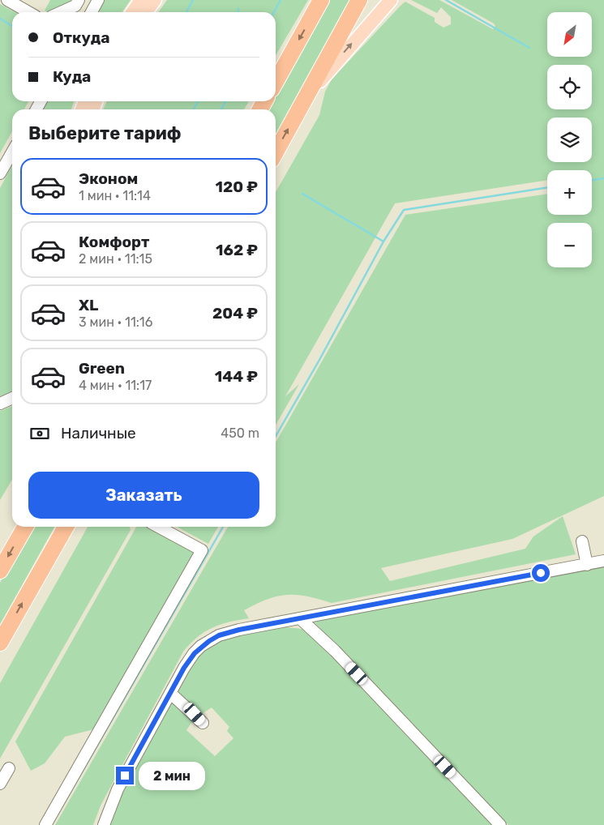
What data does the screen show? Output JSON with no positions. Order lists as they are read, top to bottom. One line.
{"north":"bottom left","page":{"map_buttons":["+","−"],"banner":["Откуда","Куда"],"heading":"Выберите тариф","list":[{"name":"Эконом","note":"1 мин · 11:14","value":"120 ₽"},{"name":"Комфорт","note":"2 мин · 11:15","value":"162 ₽"},{"name":"XL","note":"3 мин · 11:16","value":"204 ₽"},{"name":"Green","note":"4 мин · 11:17","value":"144 ₽"}],"pay":["Наличные","450 m"],"buttons":"Заказать","bubble":"2 мин"}}
